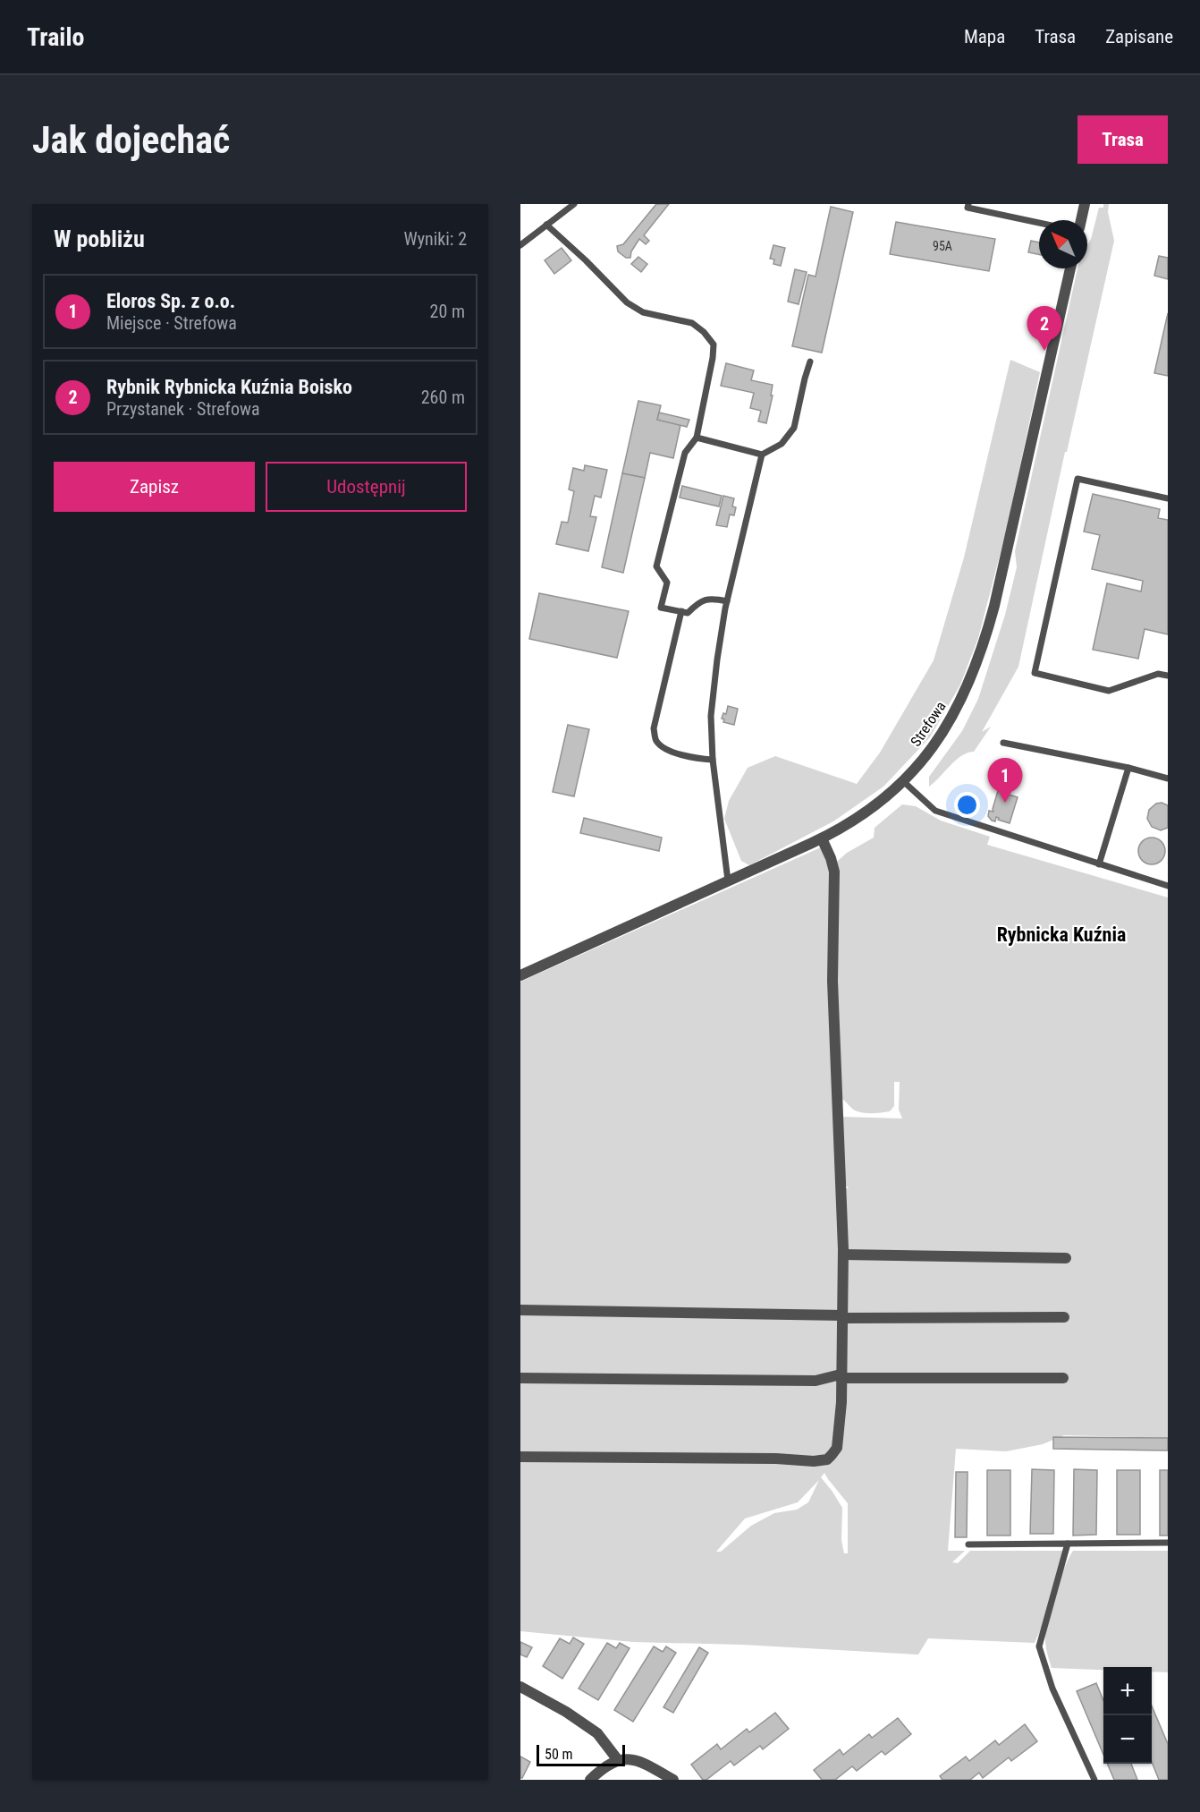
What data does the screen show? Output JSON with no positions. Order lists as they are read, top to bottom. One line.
{"streets":{"street":["Strefowa"]},"districts":["Rybnicka Kuźnia"],"house_numbers":["95A"],"scale_bar":"50 m","north":"top left","page":{"header":"Trailo","nav":["Mapa","Trasa","Zapisane"],"buttons":["Trasa",["Zapisz","Udostępnij"]],"title":"Jak dojechać","heading":["W pobliżu","Wyniki: 2"],"list":[{"mark":"1","name":"Eloros Sp. z o.o.","note":"Miejsce · Strefowa","value":"20 m"},{"mark":"2","name":"Rybnik Rybnicka Kuźnia Boisko","note":"Przystanek · Strefowa","value":"260 m"}],"pins":["2","1"],"map_buttons":["+","−"],"scale":"50 m"}}
